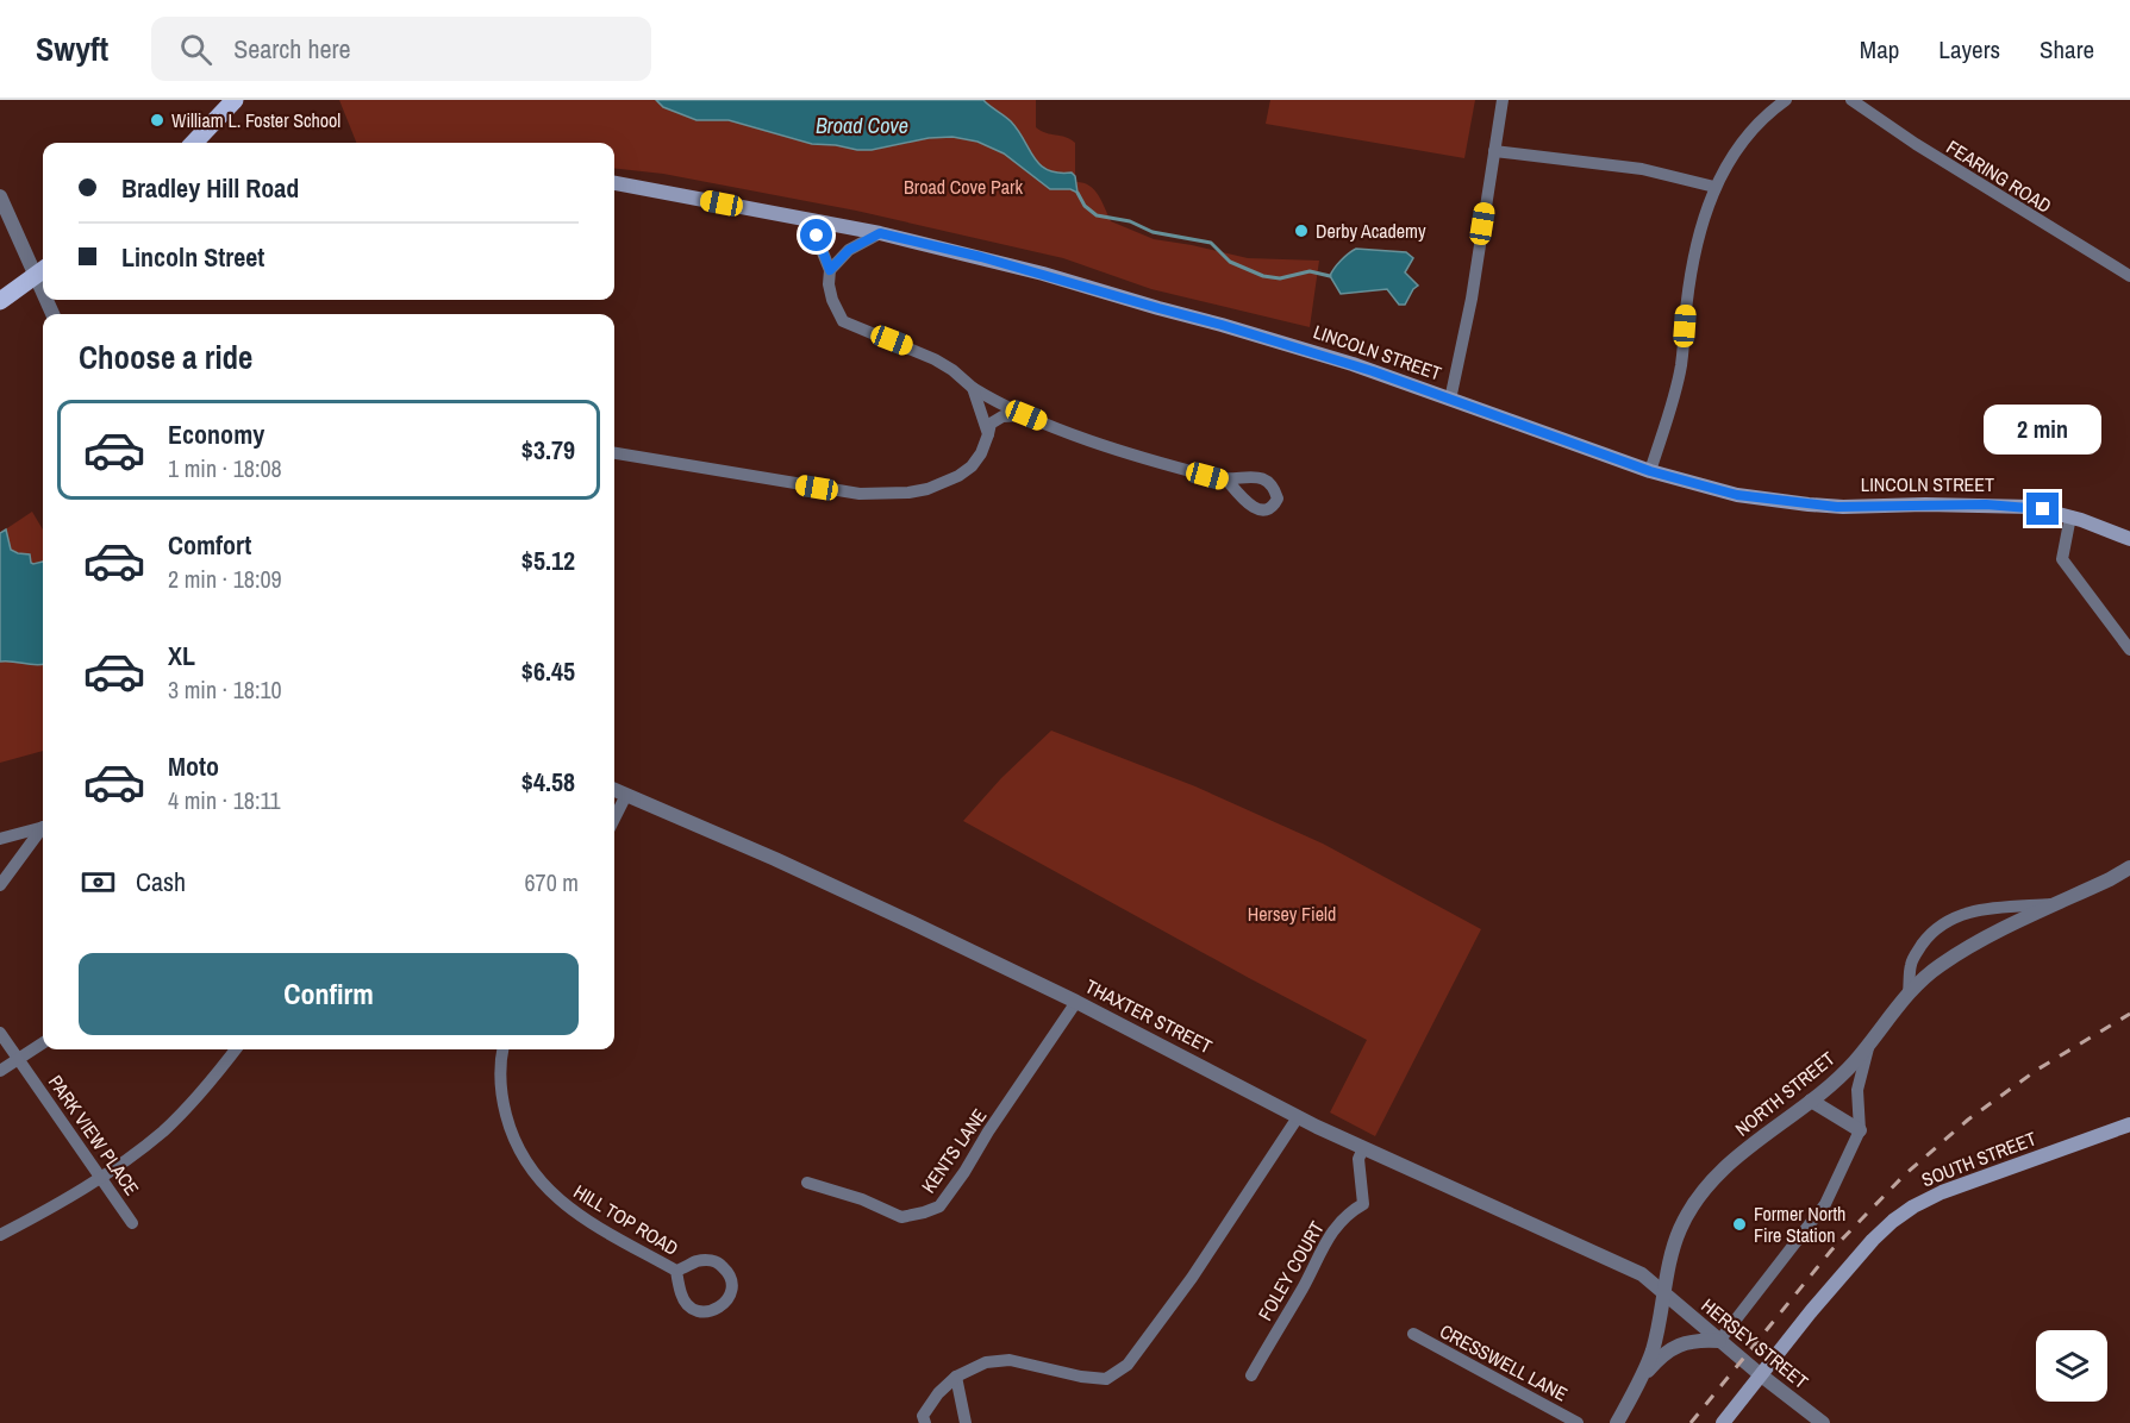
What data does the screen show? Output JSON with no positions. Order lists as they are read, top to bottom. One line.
{"streets":{"main road":["LINCOLN STREET","SOUTH STREET"],"street":["FEARING ROAD","THAXTER STREET","NORTH STREET","PARK VIEW PLACE","KENTS LANE","HILL TOP ROAD","FOLEY COURT","HERSEY STREET","CRESSWELL LANE"]},"crossings":[["THAXTER STREET","NORTH STREET"],["THAXTER STREET","KENTS LANE"],["THAXTER STREET","FOLEY COURT"],["THAXTER STREET","HERSEY STREET"],["NORTH STREET","HERSEY STREET"],["SOUTH STREET","HERSEY STREET"]],"water":["Broad Cove"],"parks":["Broad Cove Park","Hersey Field"],"places":["William L. Foster School","Derby Academy","Former North Fire Station"],"page":{"header":"Swyft","search":"Search here","nav":["Map","Layers","Share"],"banner":["Bradley Hill Road","Lincoln Street"],"heading":"Choose a ride","list":[{"name":"Economy","note":"1 min · 18:08","value":"$3.79"},{"name":"Comfort","note":"2 min · 18:09","value":"$5.12"},{"name":"XL","note":"3 min · 18:10","value":"$6.45"},{"name":"Moto","note":"4 min · 18:11","value":"$4.58"}],"bubble":"2 min","pay":["Cash","670 m"],"buttons":"Confirm"}}
